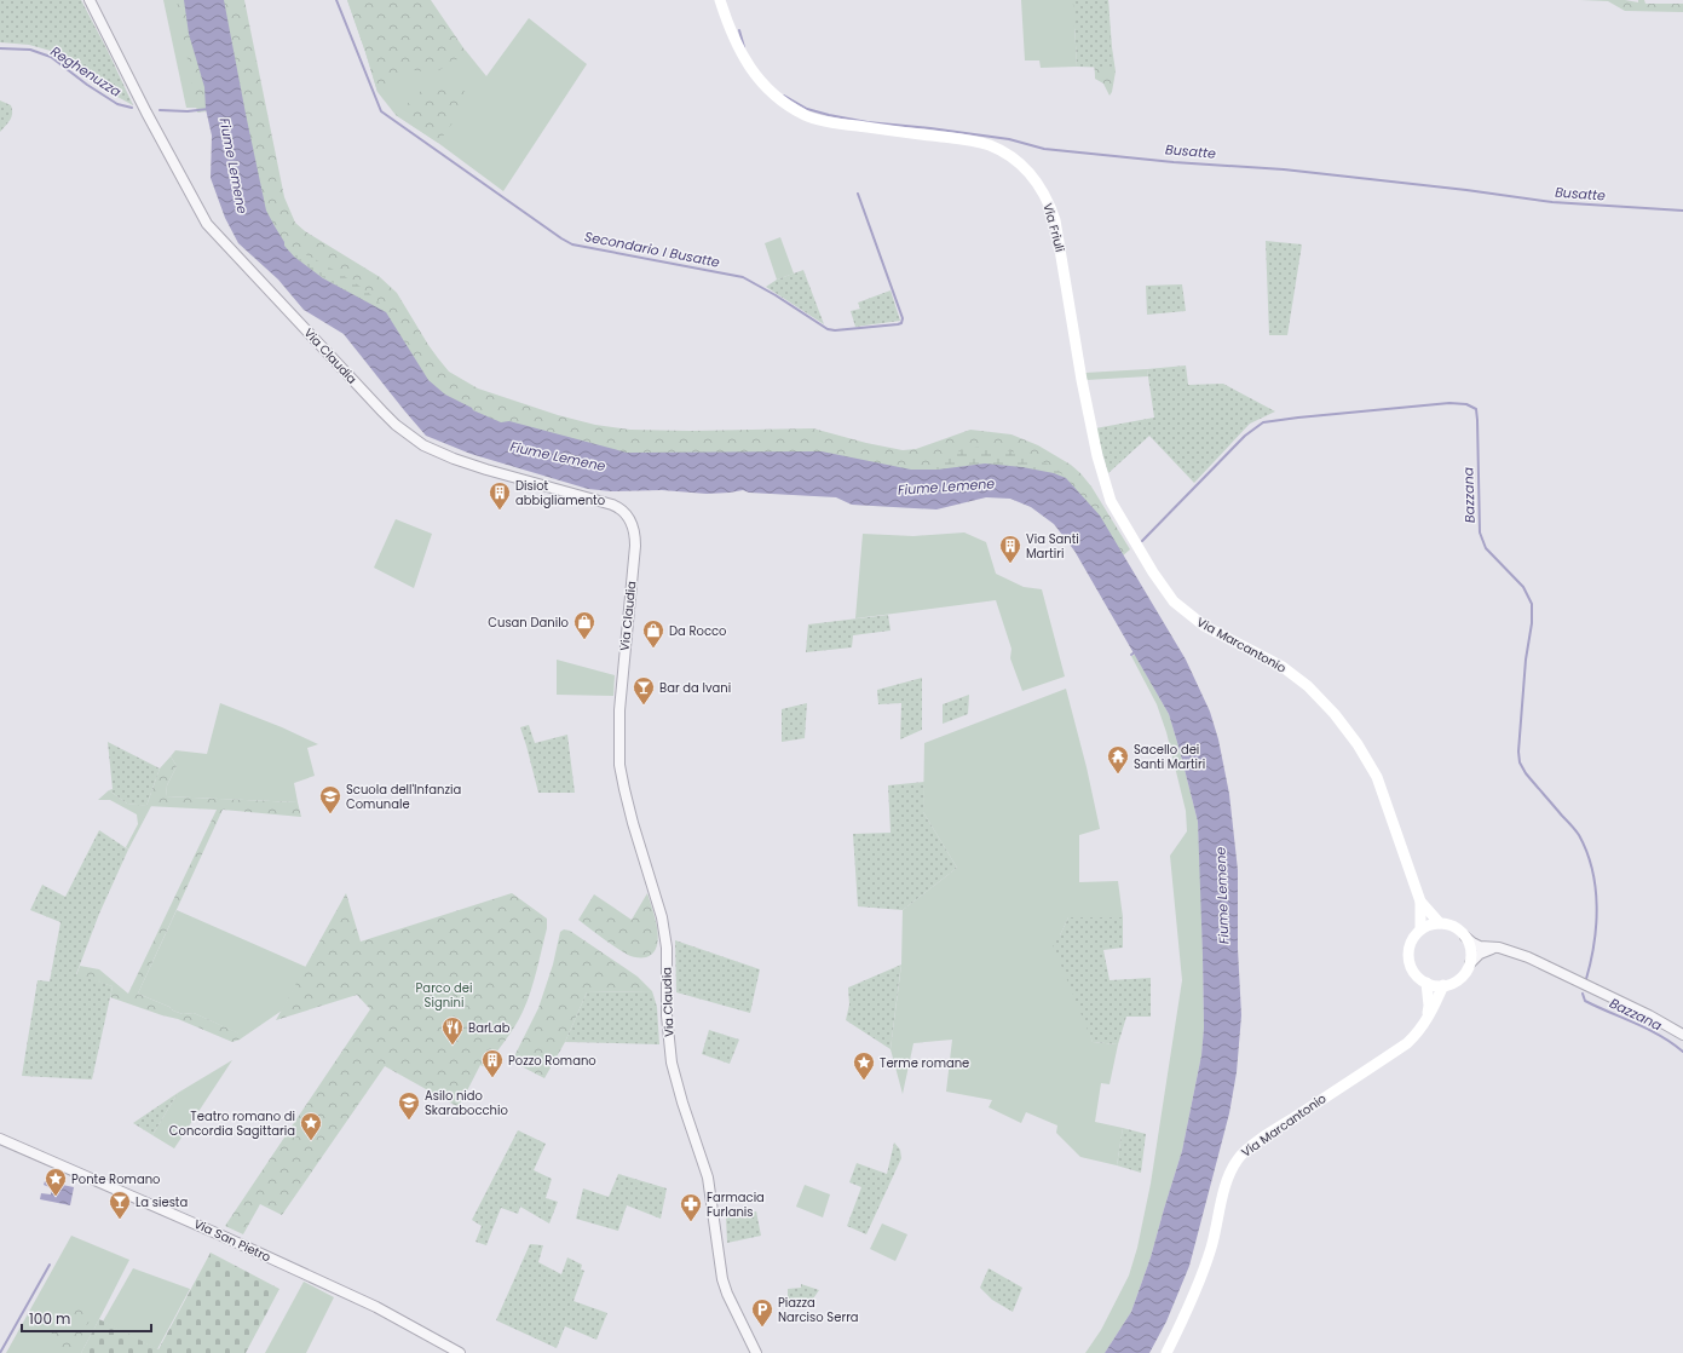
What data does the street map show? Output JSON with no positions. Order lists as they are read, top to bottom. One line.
{"streets":{"main road":["Via Friuli","Via Marcantonio"],"street":["Via Claudia","Via San Pietro"]},"crossings":[["Via Friuli","Via Marcantonio"]],"water":["Reghenuzza","Busatte","Fiume Lemene","Secondario I Busatte","Bazzana"],"parks":["Parco dei Signini"],"places":{"building":["Disiot abbigliamento","Via Santi Martiri","Pozzo Romano"],"shop":["Cusan Danilo","Da Rocco"],"bar":["Bar da Ivani","La siesta"],"temple":["Sacello dei Santi Martiri"],"school or university":["Scuola dell'Infanzia Comunale","Asilo nido Skarabocchio"],"restaurant":["BarLab"],"place":["Terme romane","Teatro romano di Concordia Sagittaria","Ponte Romano"],"pharmacy":["Farmacia Furlanis"],"parking":["Piazza Narciso Serra"]},"scale_bar":"100 m"}
